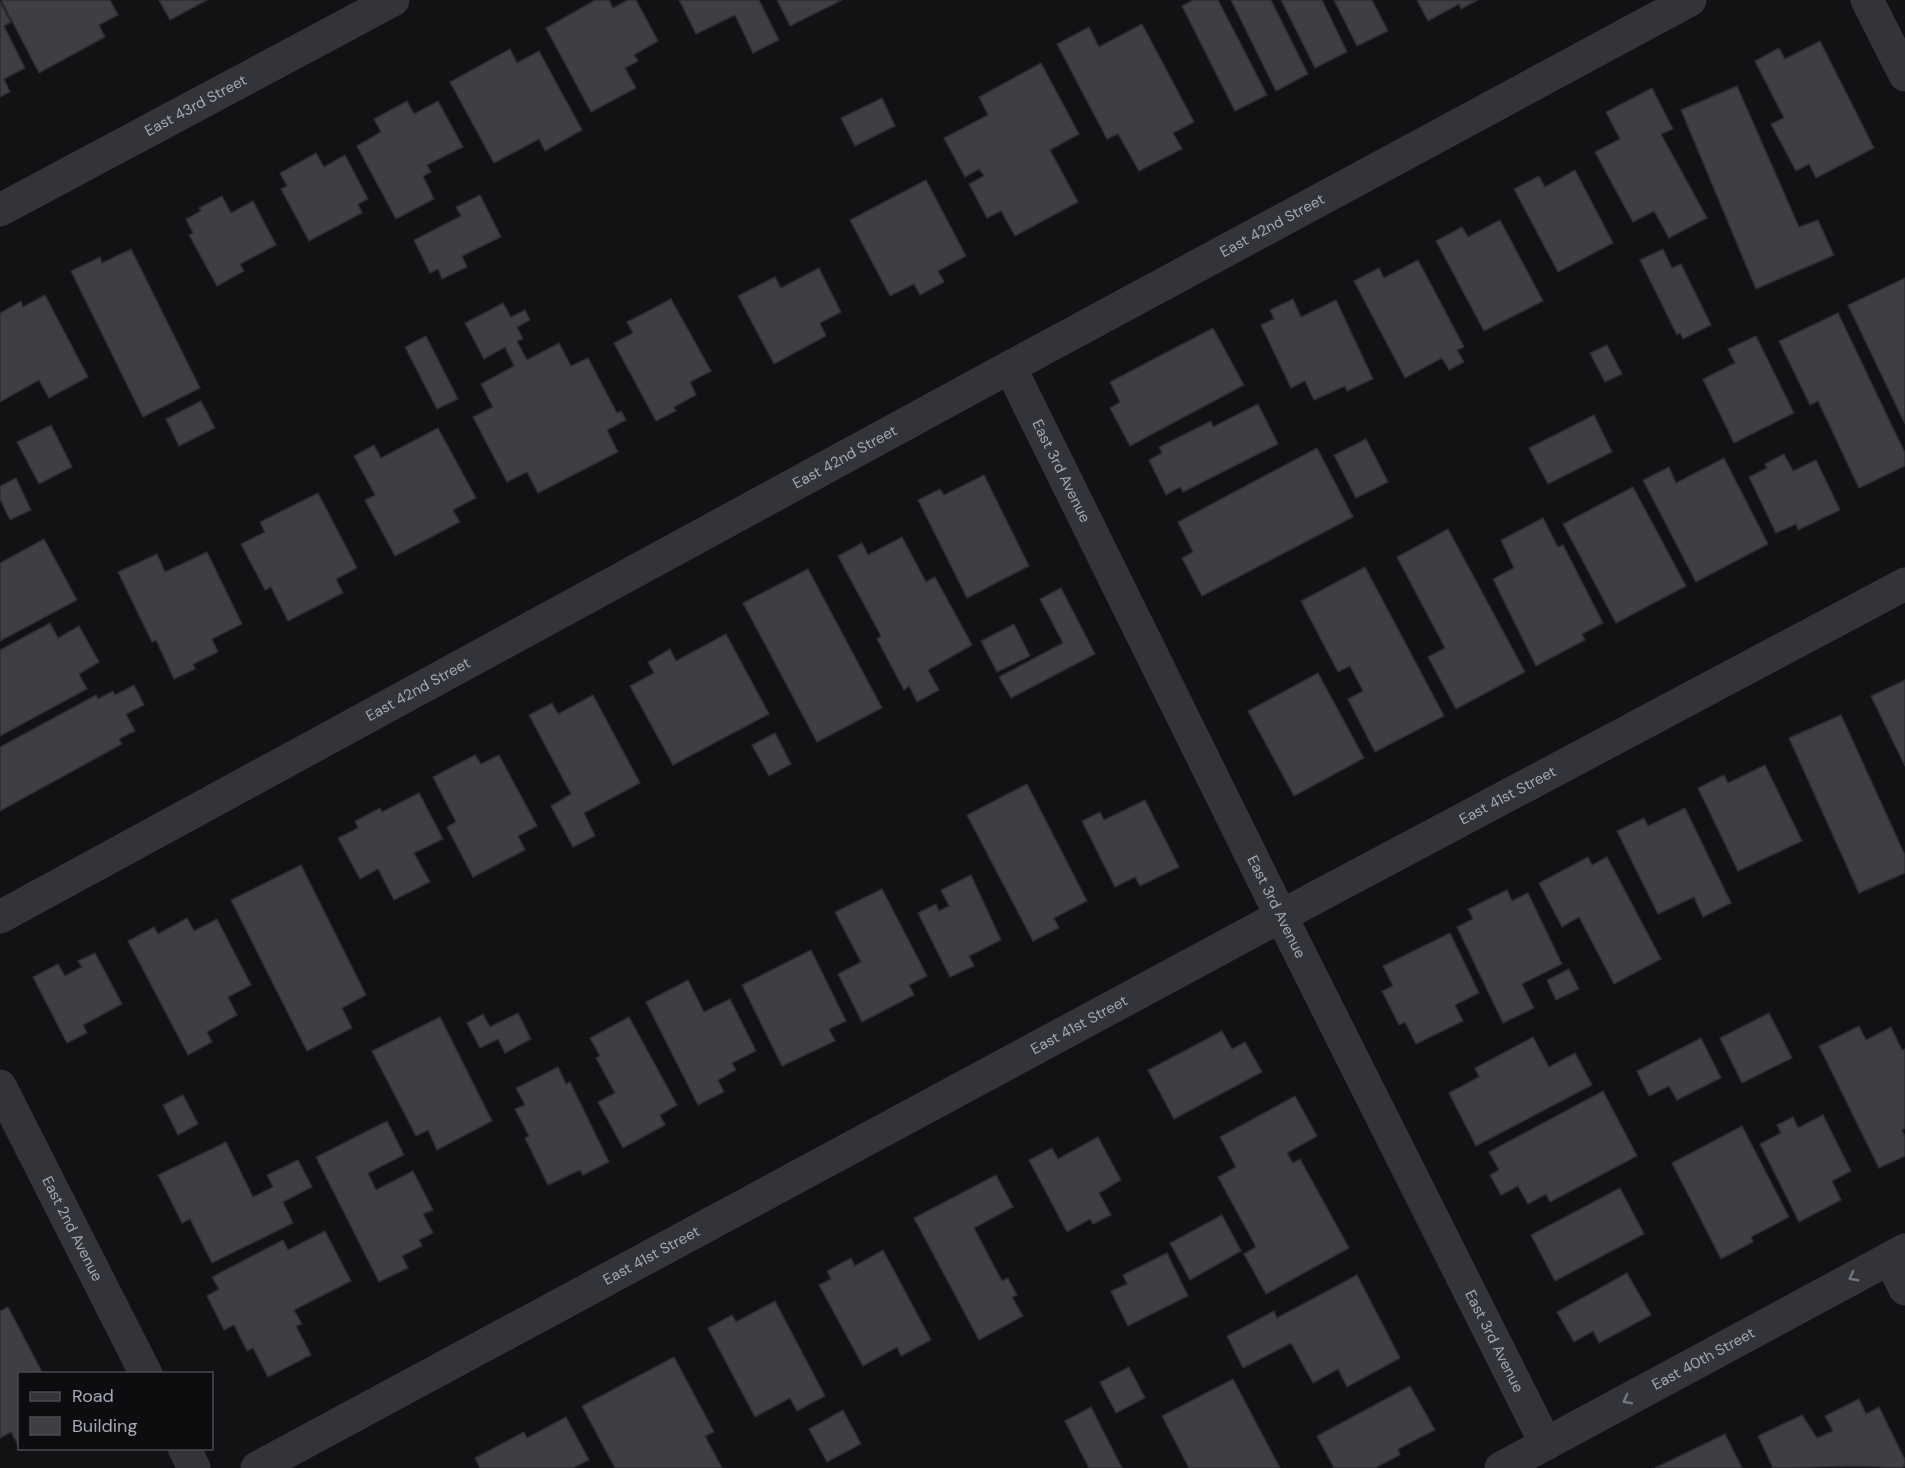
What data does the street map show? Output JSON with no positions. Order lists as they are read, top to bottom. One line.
{"streets":{"street":["East 43rd Street","East 42nd Street","East 3rd Avenue","East 41st Street","East 2nd Avenue","East 40th Street"]},"crossings":[["East 42nd Street","East 3rd Avenue"],["East 3rd Avenue","East 41st Street"],["East 3rd Avenue","East 40th Street"]],"one_way":["East 40th Street"],"legend":["Road","Building"]}
